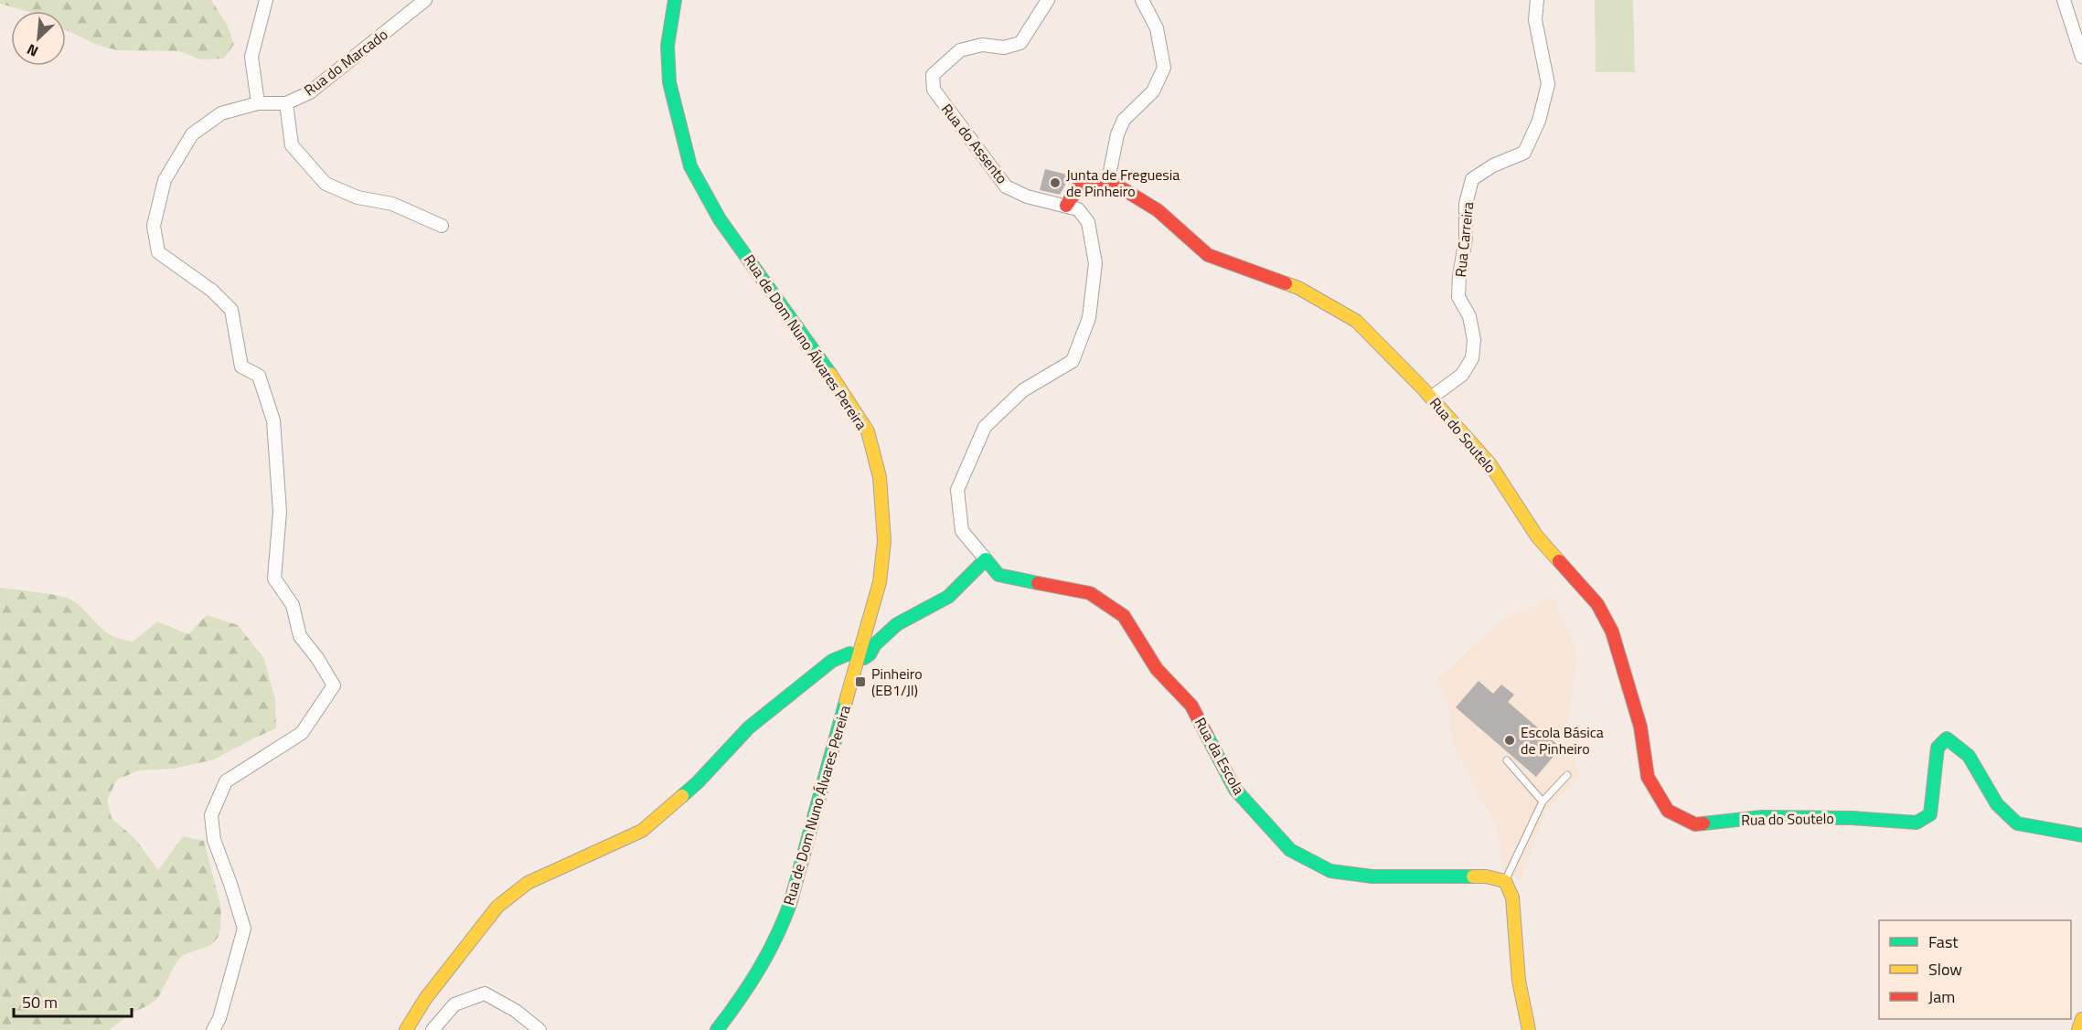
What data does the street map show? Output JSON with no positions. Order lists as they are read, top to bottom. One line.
{"streets":{"street":["Rua do Marcado","Rua do Assento","Rua Carreira","Rua de Dom Nuno Álvares Pereira","Rua do Soutelo","Rua da Escola"]},"crossings":[["Rua Carreira","Rua do Soutelo"]],"places":{"other":["Junta de Freguesia de Pinheiro","Escola Básica de Pinheiro"],"transit":["Pinheiro (EB1/JI)"]},"legend":["Fast","Slow","Jam"],"scale_bar":"50 m","north":"bottom left"}
